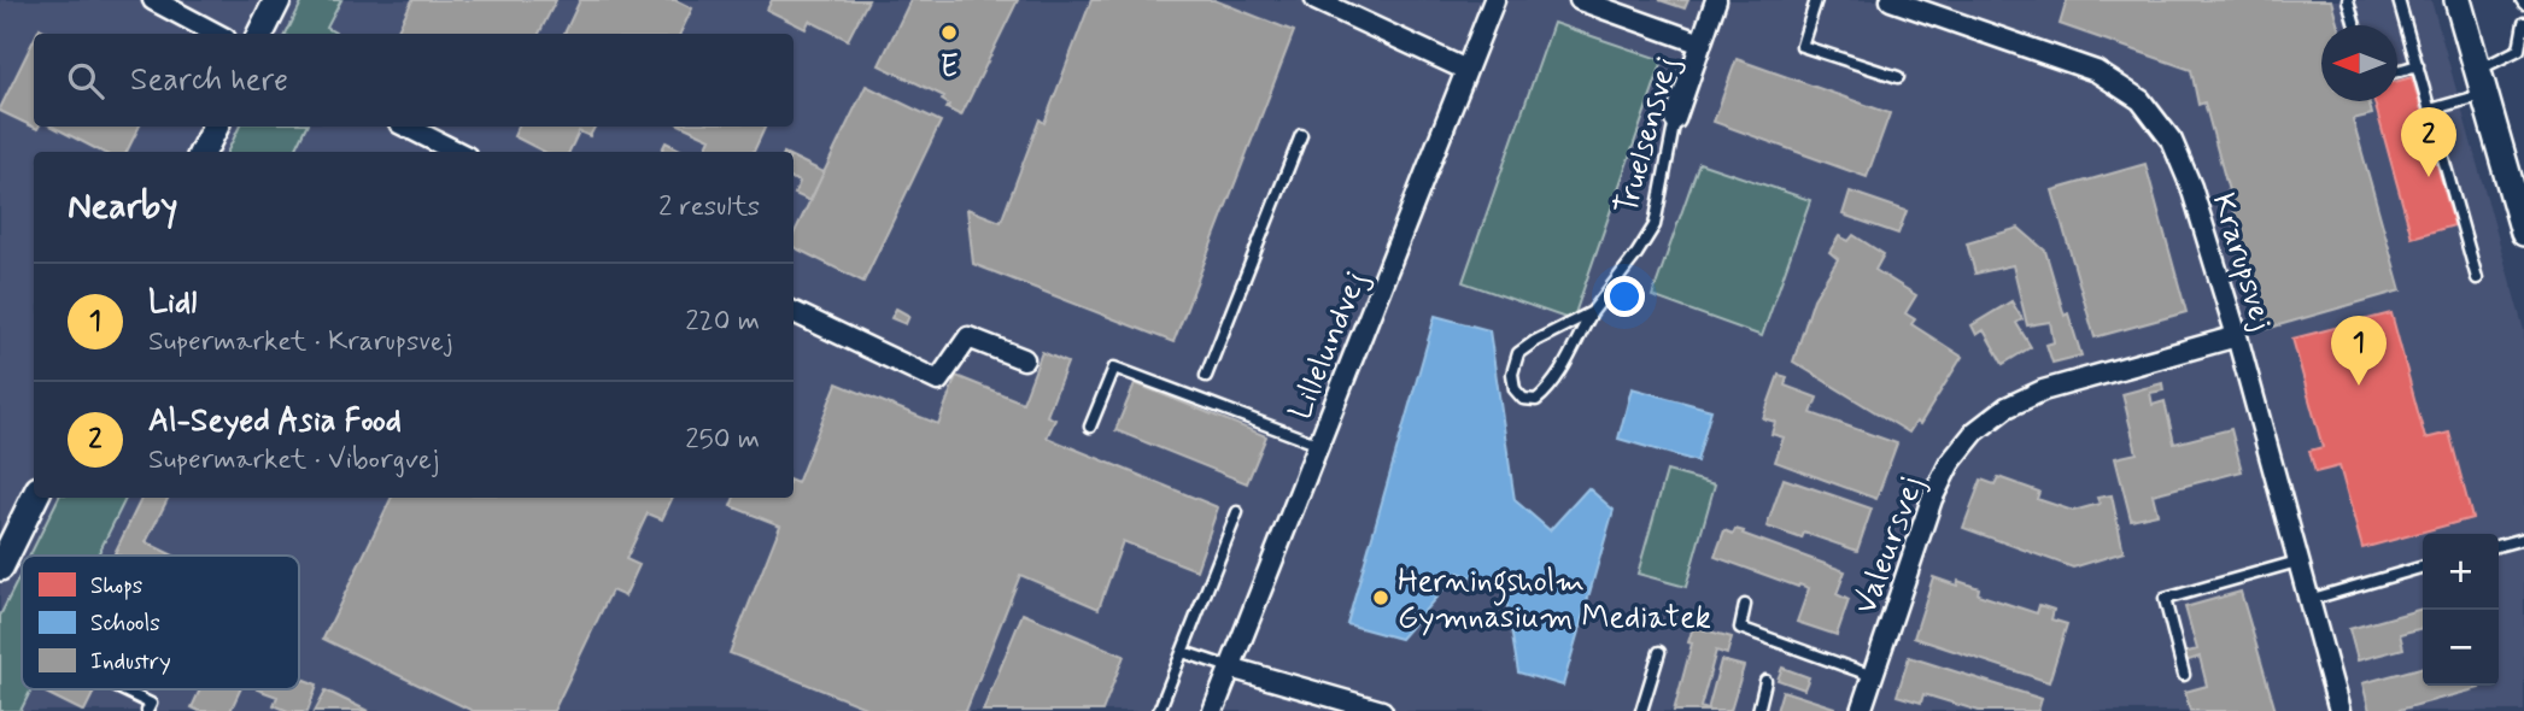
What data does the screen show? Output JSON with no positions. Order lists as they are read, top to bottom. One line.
{"streets":{"street":["Truelsensvej","Krarupsvej","Lillelundvej","Valeursvej"]},"crossings":[["Krarupsvej","Valeursvej"]],"places":["E","Herningsholm Gymnasium Mediatek"],"legend":["Shops","Schools","Industry"],"north":"left","page":{"search":"Search here","pins":["2","1"],"heading":["Nearby","2 results"],"list":[{"mark":"1","name":"Lidl","note":"Supermarket · Krarupsvej","value":"220 m"},{"mark":"2","name":"Al-Seyed Asia Food","note":"Supermarket · Viborgvej","value":"250 m"}],"map_buttons":["+","−"]}}
